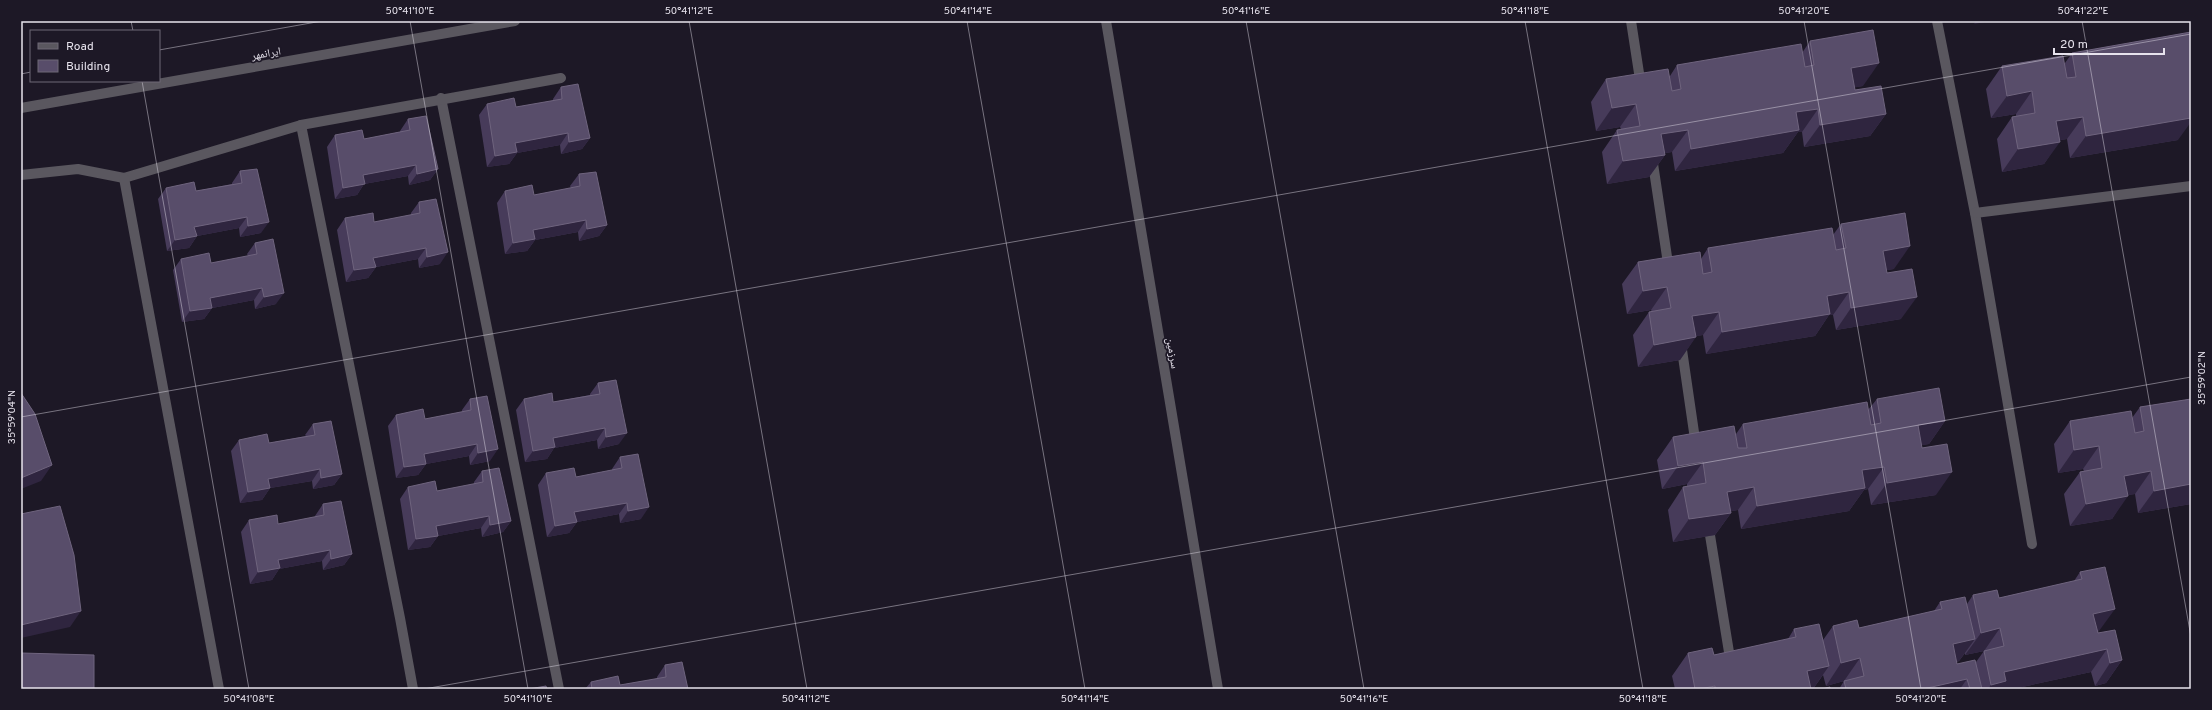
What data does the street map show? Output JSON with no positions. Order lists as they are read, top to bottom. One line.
{"streets":{"street":["ایرانمهر","سرزمین"]},"legend":["Road","Building"],"scale_bar":"20 m","coordinates":["50°41'10\"E","50°41'12\"E","50°41'14\"E","50°41'16\"E","50°41'18\"E","50°41'20\"E","50°41'22\"E","35°59'02\"N","35°59'04\"N","50°41'08\"E"]}
